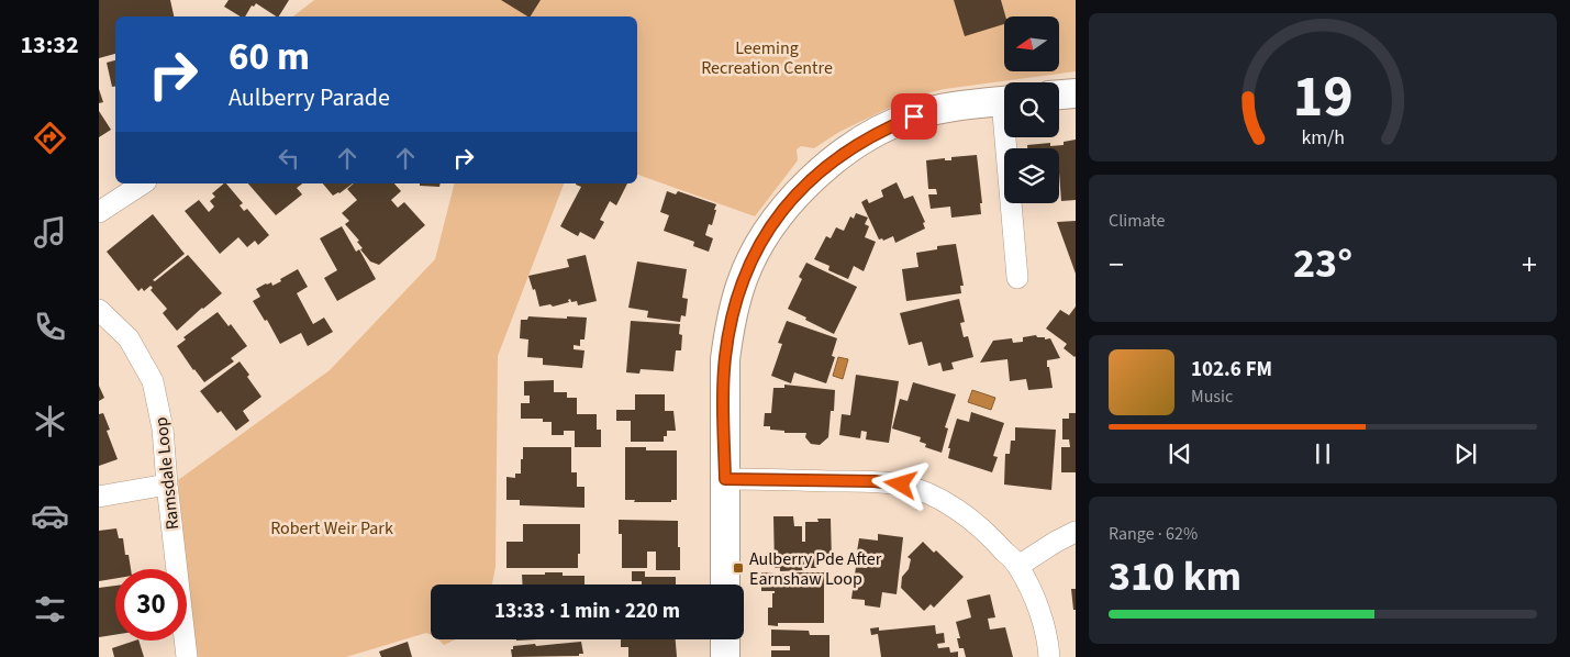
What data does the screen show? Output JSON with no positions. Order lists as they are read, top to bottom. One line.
{"streets":{"street":["Ramsdale Loop"]},"parks":["Leeming Recreation Centre","Robert Weir Park"],"places":{"transit":["Aulberry Pde After Earnshaw Loop"]},"north":"left","page":{"tabs":"13:32","turn":["60 m","Aulberry Parade"],"tile":["Climate",["Range · 62%","310 km"]],"heat":["−","23°","+"],"song":["102.6 FM","Music"],"limit":"30","trip":"13:33 · 1 min · 220 m","gauge":["19","km/h"]}}
